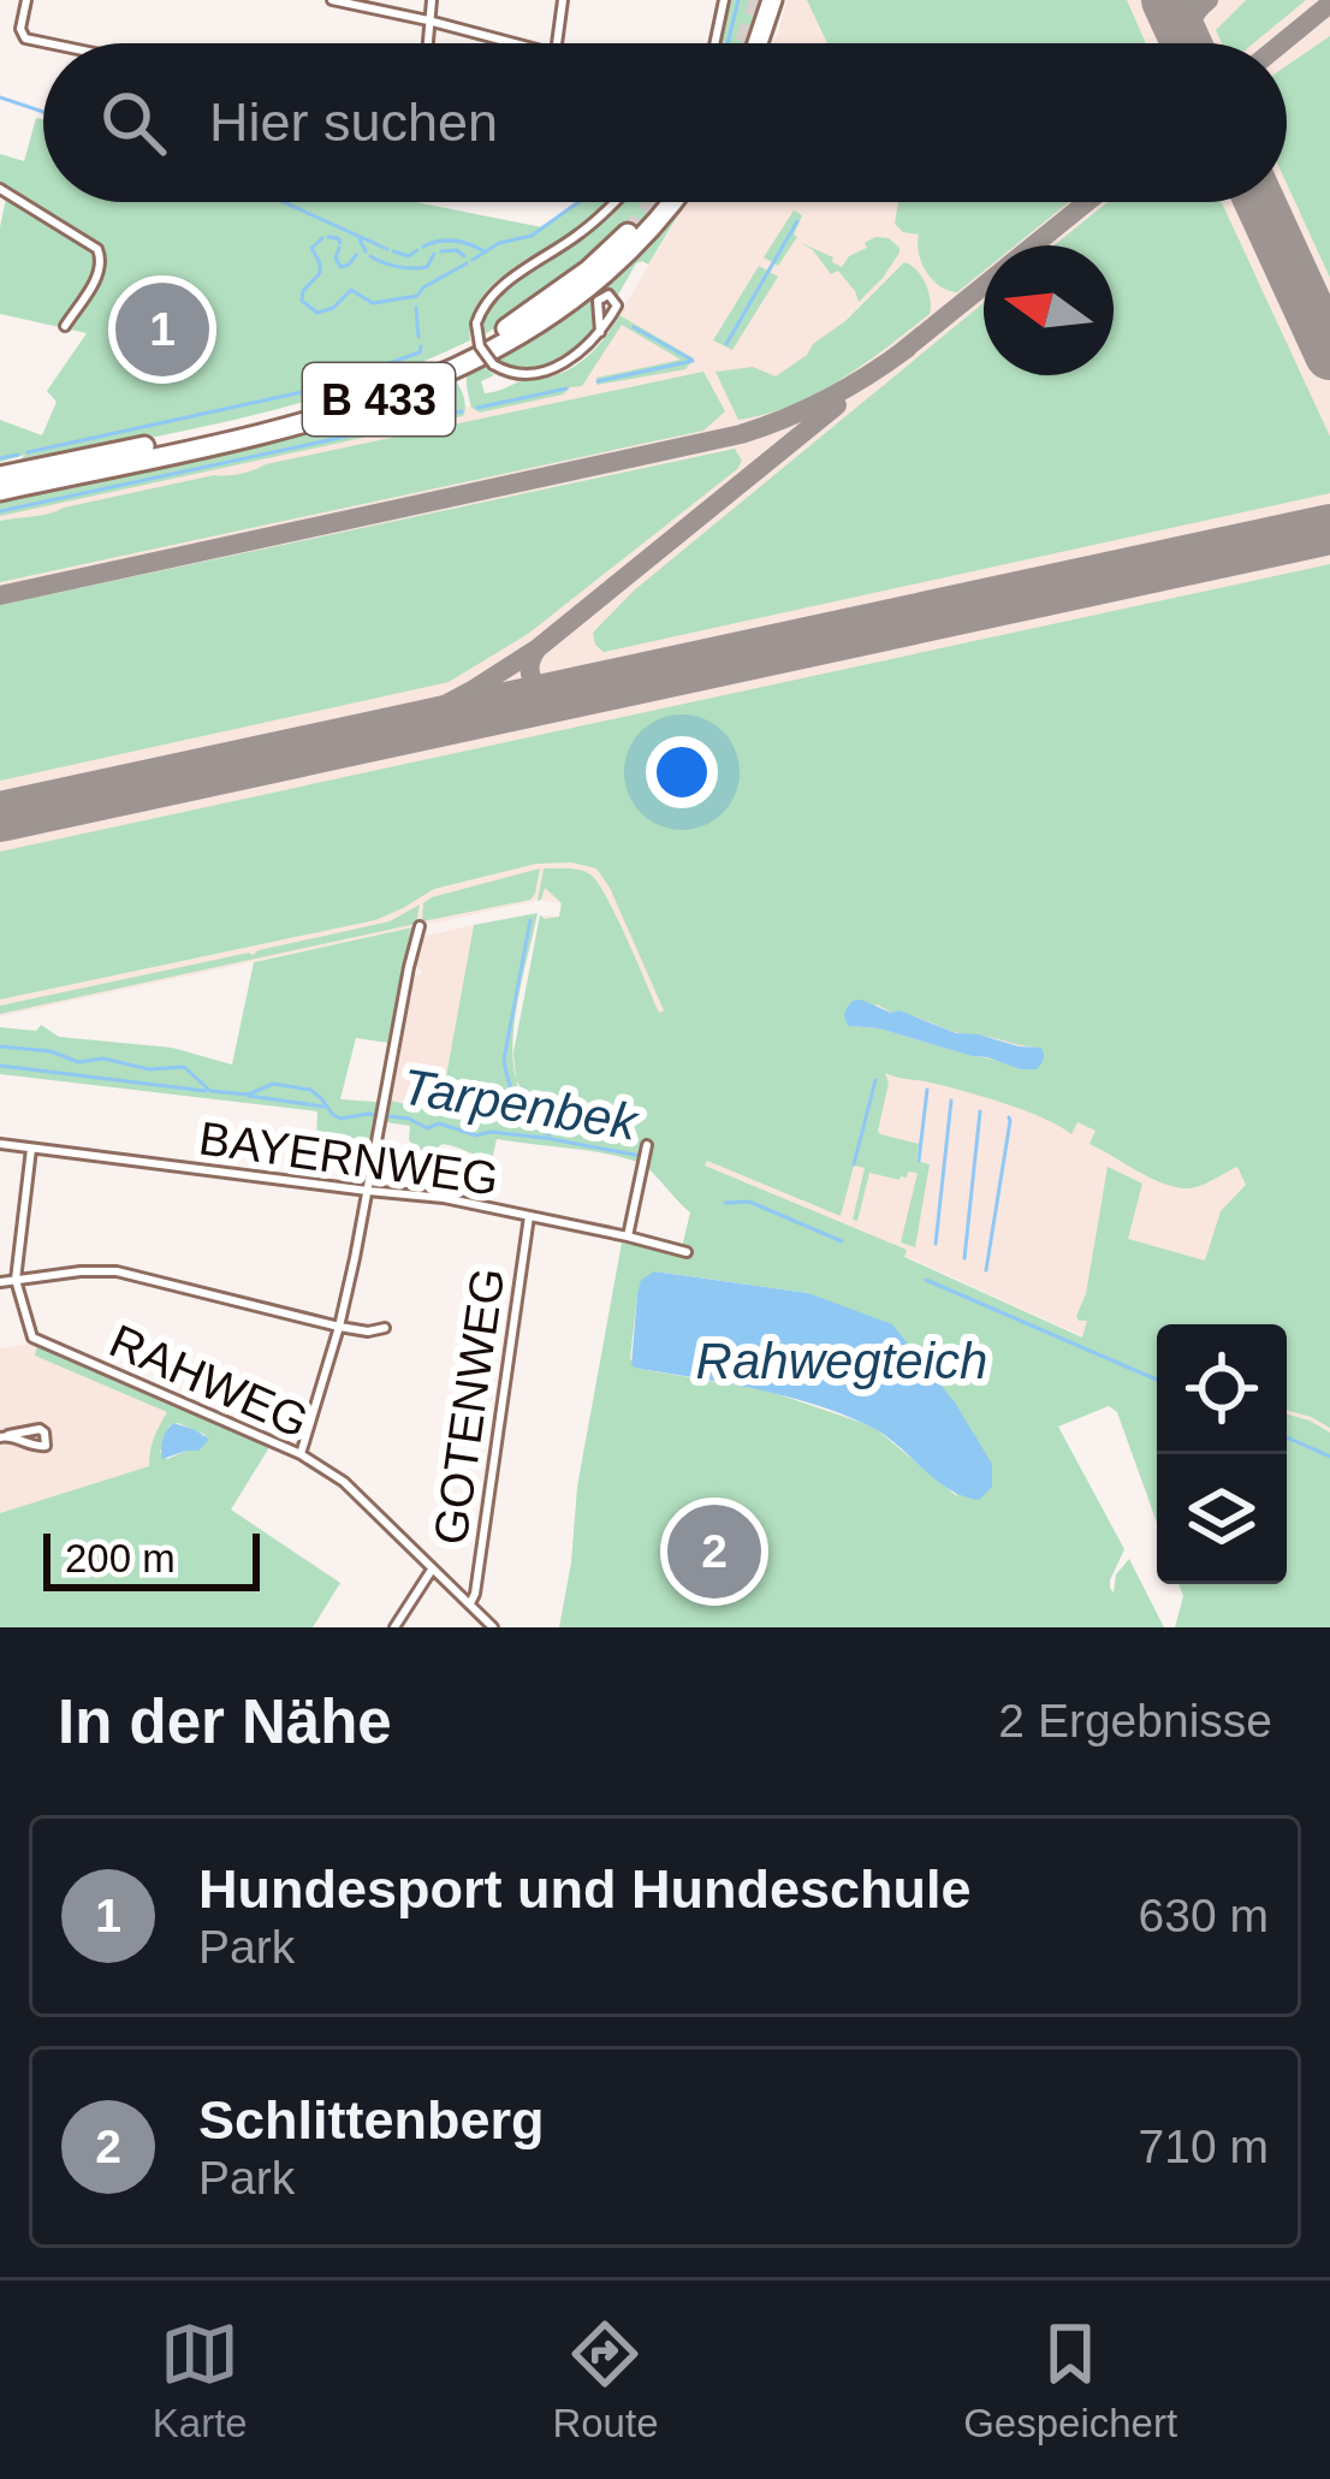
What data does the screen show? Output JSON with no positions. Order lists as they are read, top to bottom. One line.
{"streets":{"highway":["B 433"],"street":["BAYERNWEG","RAHWEG","GOTENWEG"]},"crossings":[["BAYERNWEG","RAHWEG"],["BAYERNWEG","GOTENWEG"],["RAHWEG","GOTENWEG"]],"water":["Tarpenbek","Rahwegteich"],"scale_bar":"200 m","north":"left","page":{"search":"Hier suchen","pins":["1","2"],"scale":"200 m","heading":["In der Nähe","2 Ergebnisse"],"list":[{"mark":"1","name":"Hundesport und Hundeschule","note":"Park","value":"630 m"},{"mark":"2","name":"Schlittenberg","note":"Park","value":"710 m"}],"nav":["Karte","Route","Gespeichert"]}}
